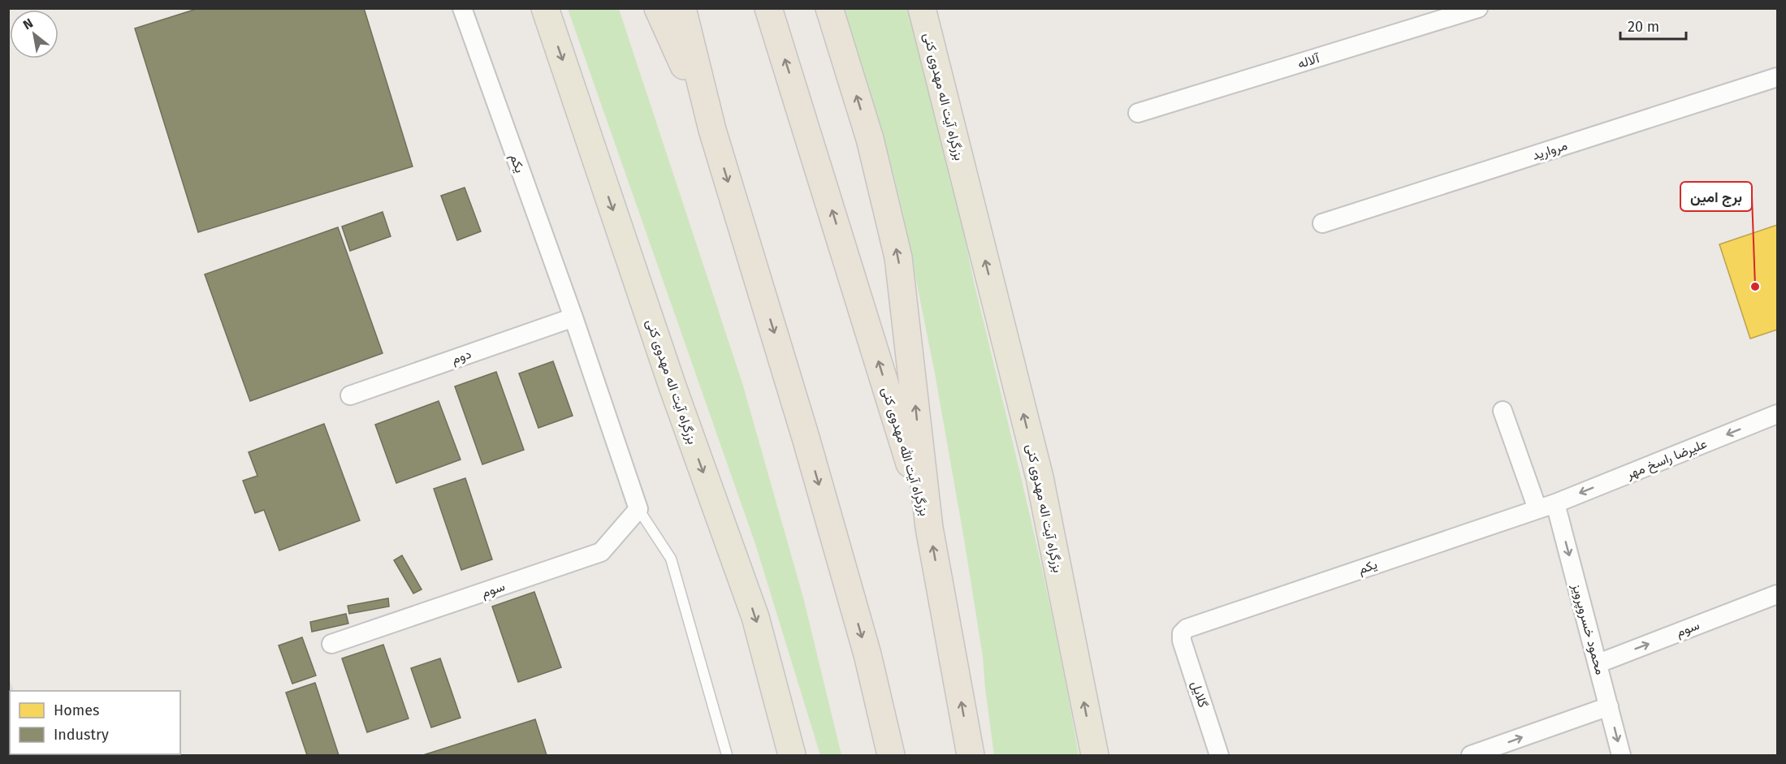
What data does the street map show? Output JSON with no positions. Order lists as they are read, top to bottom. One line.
{"streets":{"highway":["بزرگراه آیت الله مهدوی کنی"],"main road":["بزرگراه آیت اله مهدوی کنی"],"street":["آلاله","مروارید","یکم","دوم","علیرضا راسخ مهر","سوم","محمود خسروپرویز","گلایل"]},"crossings":[["یکم","دوم"],["یکم","علیرضا راسخ مهر"],["یکم","محمود خسروپرویز"],["یکم","گلایل"],["علیرضا راسخ مهر","محمود خسروپرویز"],["سوم","محمود خسروپرویز"]],"one_way":["علیرضا راسخ مهر","سوم","محمود خسروپرویز"],"places":["برج امین"],"legend":["Homes","Industry"],"scale_bar":"20 m","north":"top left"}
